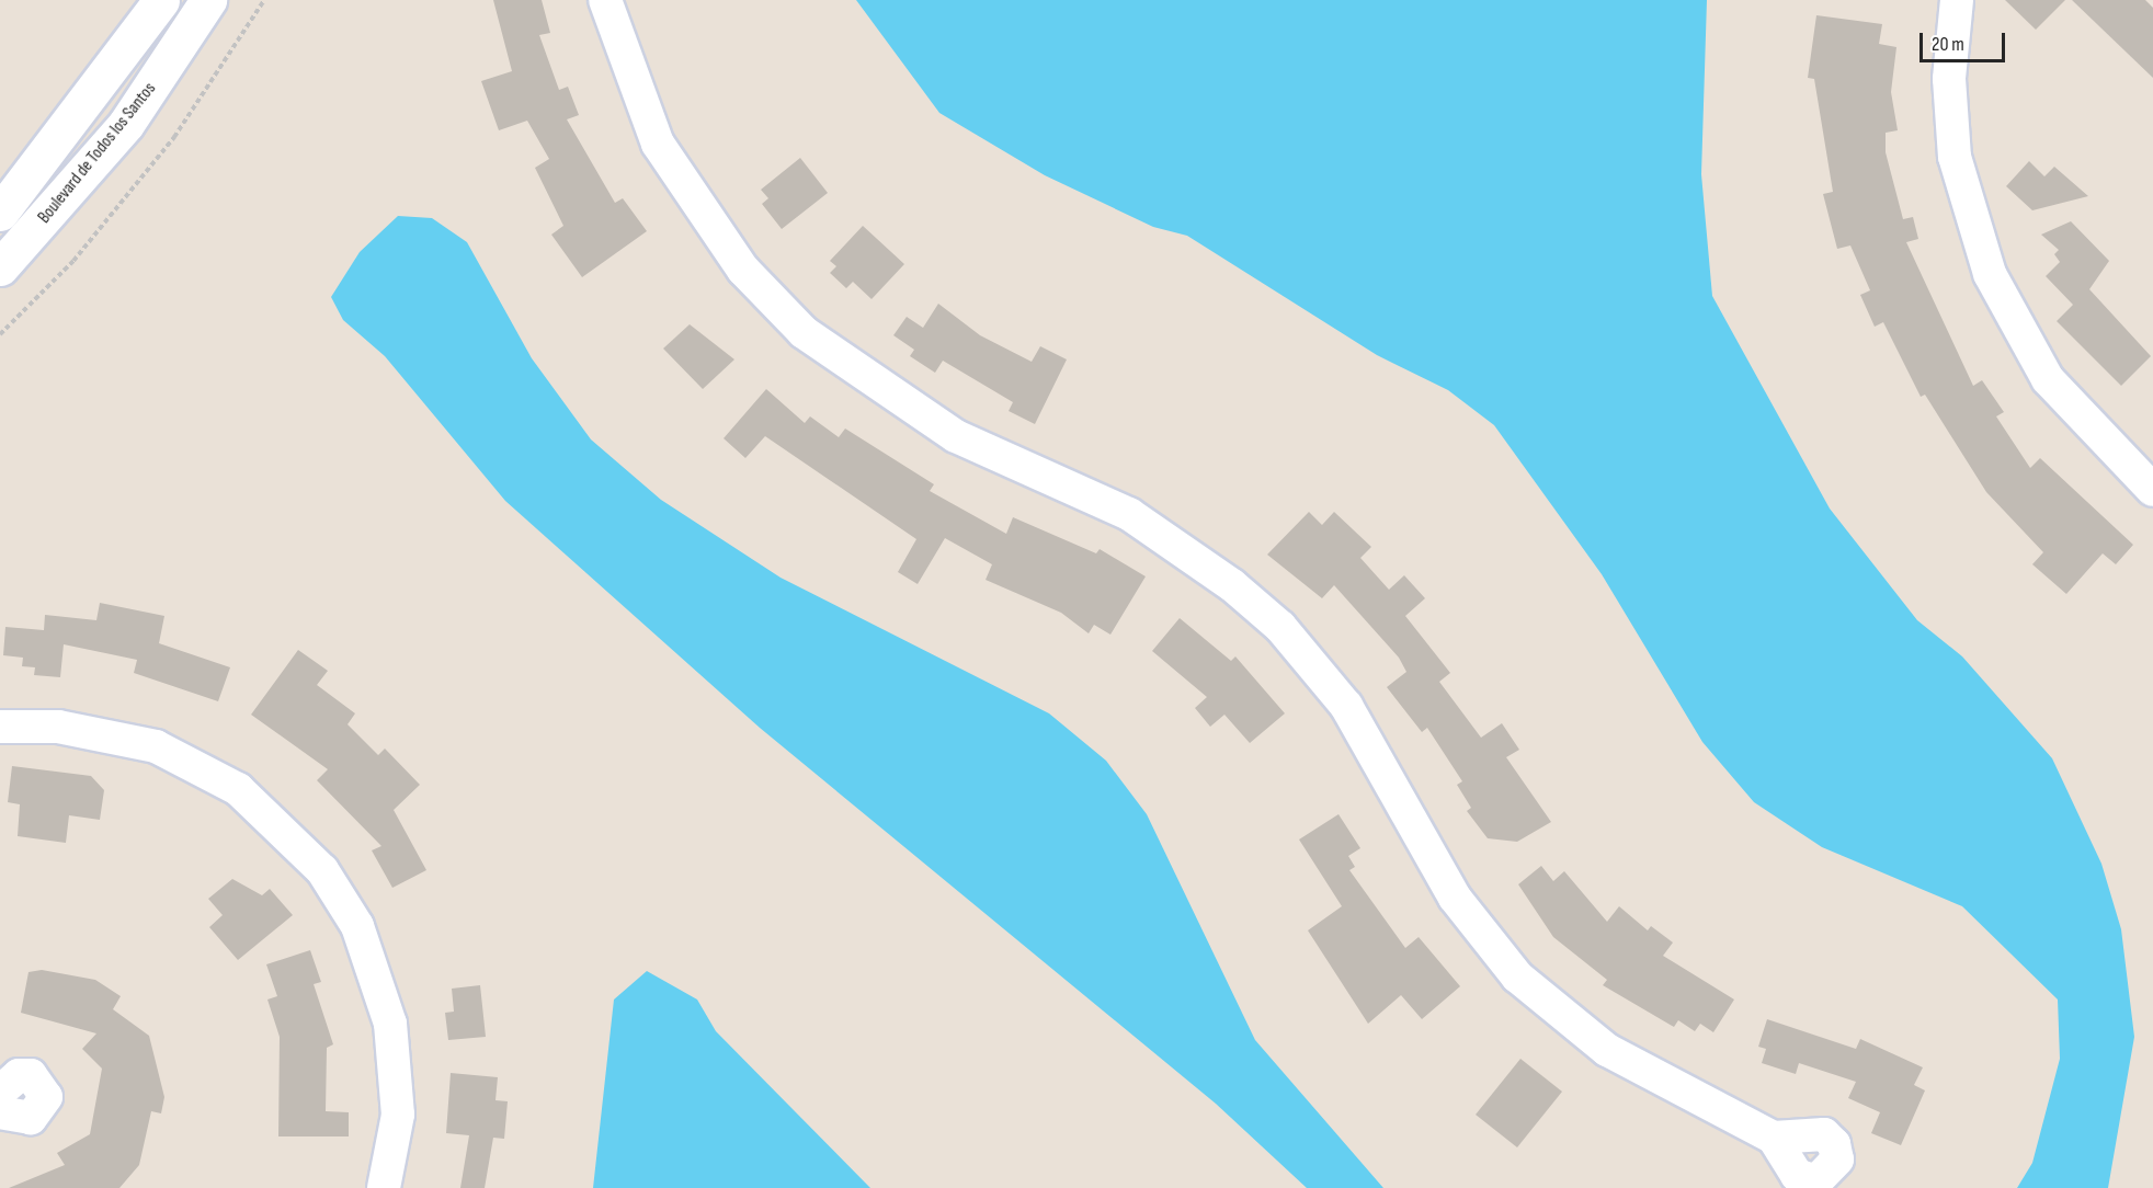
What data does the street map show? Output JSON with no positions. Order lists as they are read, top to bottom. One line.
{"streets":{"street":["Boulevard de Todos los Santos"]},"scale_bar":"20 m"}
